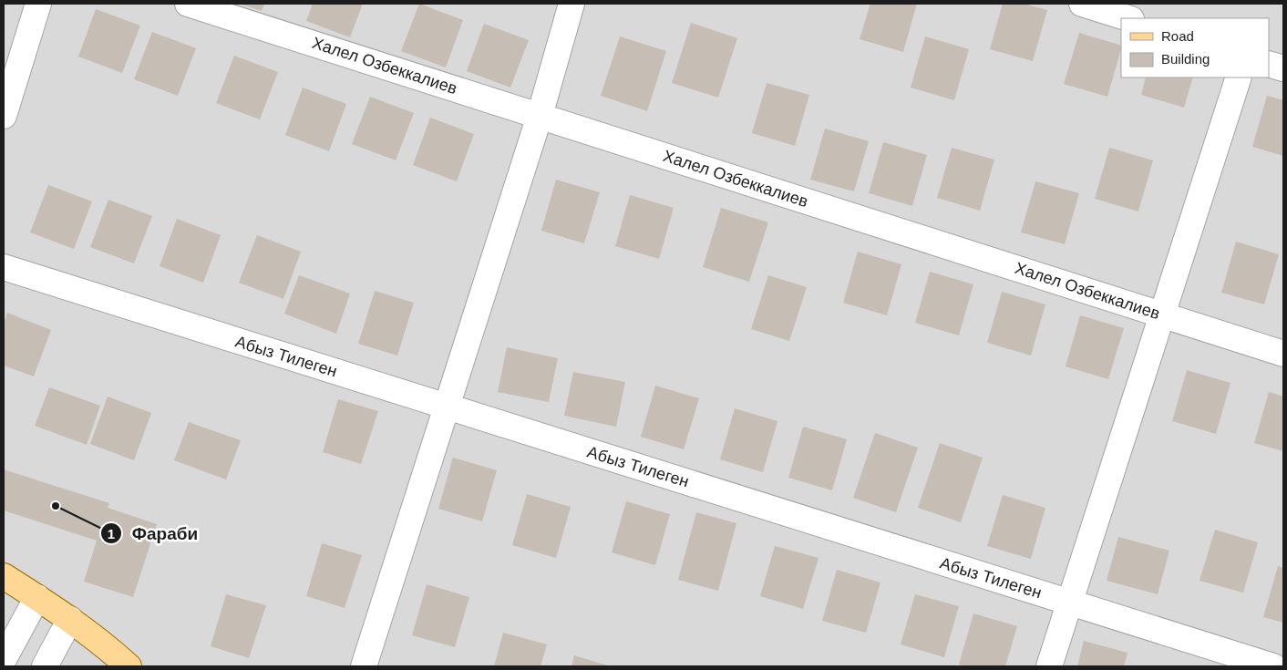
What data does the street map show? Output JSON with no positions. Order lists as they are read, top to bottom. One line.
{"streets":{"street":["Халел Озбеккалиев","Абыз Тилеген"]},"places":["Фараби"],"legend":["Road","Building"]}
